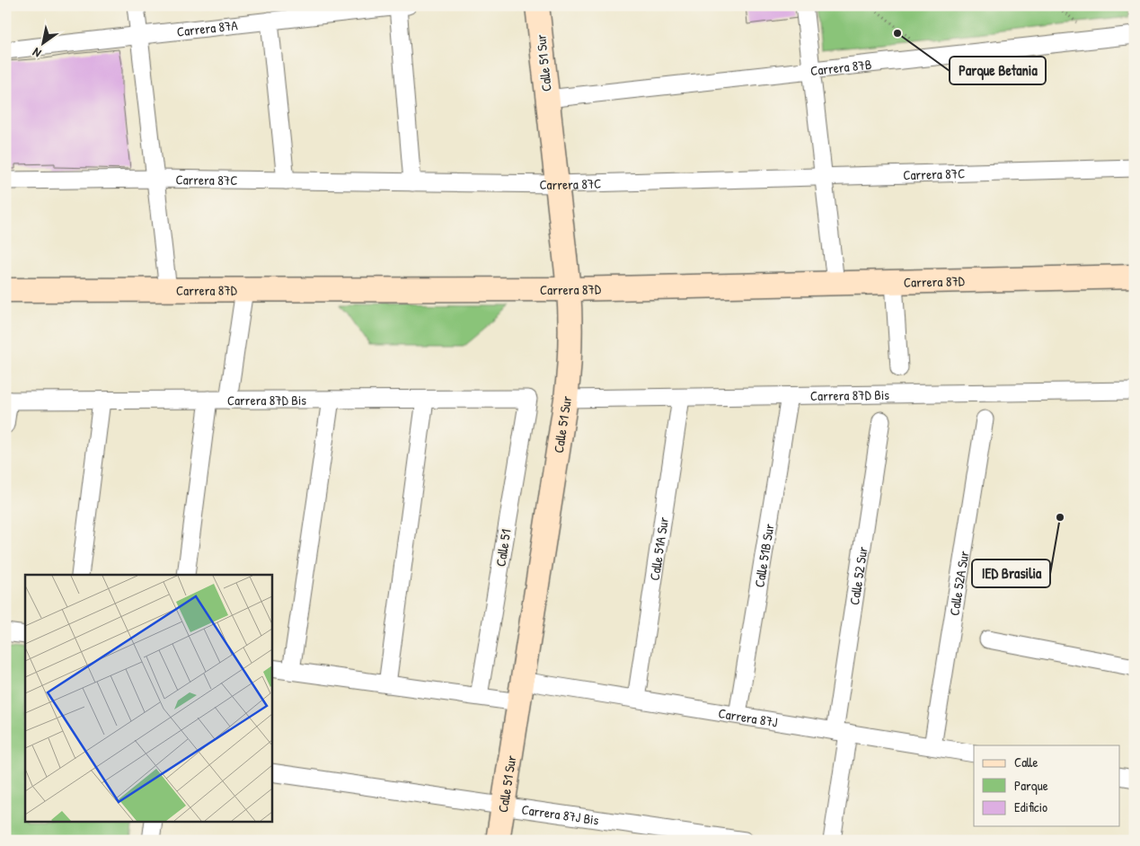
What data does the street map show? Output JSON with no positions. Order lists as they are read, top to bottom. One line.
{"streets":{"street":["Carrera 87A","Calle 51 Sur","Carrera 87B","Carrera 87C","Carrera 87D","Carrera 87D Bis","Calle 51","Calle 51A Sur","Calle 51B Sur","Calle 52 Sur","Calle 52A Sur","Carrera 87J","Carrera 87J Bis"]},"crossings":[["Calle 51 Sur","Carrera 87B"],["Calle 51 Sur","Carrera 87C"],["Calle 51 Sur","Carrera 87D"],["Calle 51 Sur","Carrera 87D Bis"],["Calle 51 Sur","Carrera 87J"],["Calle 51 Sur","Carrera 87J Bis"],["Carrera 87D Bis","Calle 51"],["Carrera 87D Bis","Calle 51A Sur"],["Carrera 87D Bis","Calle 51B Sur"],["Calle 51","Carrera 87J"],["Calle 51A Sur","Carrera 87J"],["Calle 51B Sur","Carrera 87J"],["Calle 52 Sur","Carrera 87J"],["Calle 52A Sur","Carrera 87J"]],"places":["Parque Betania","IED Brasilia"],"legend":["Calle","Parque","Edificio"],"north":"bottom left"}
